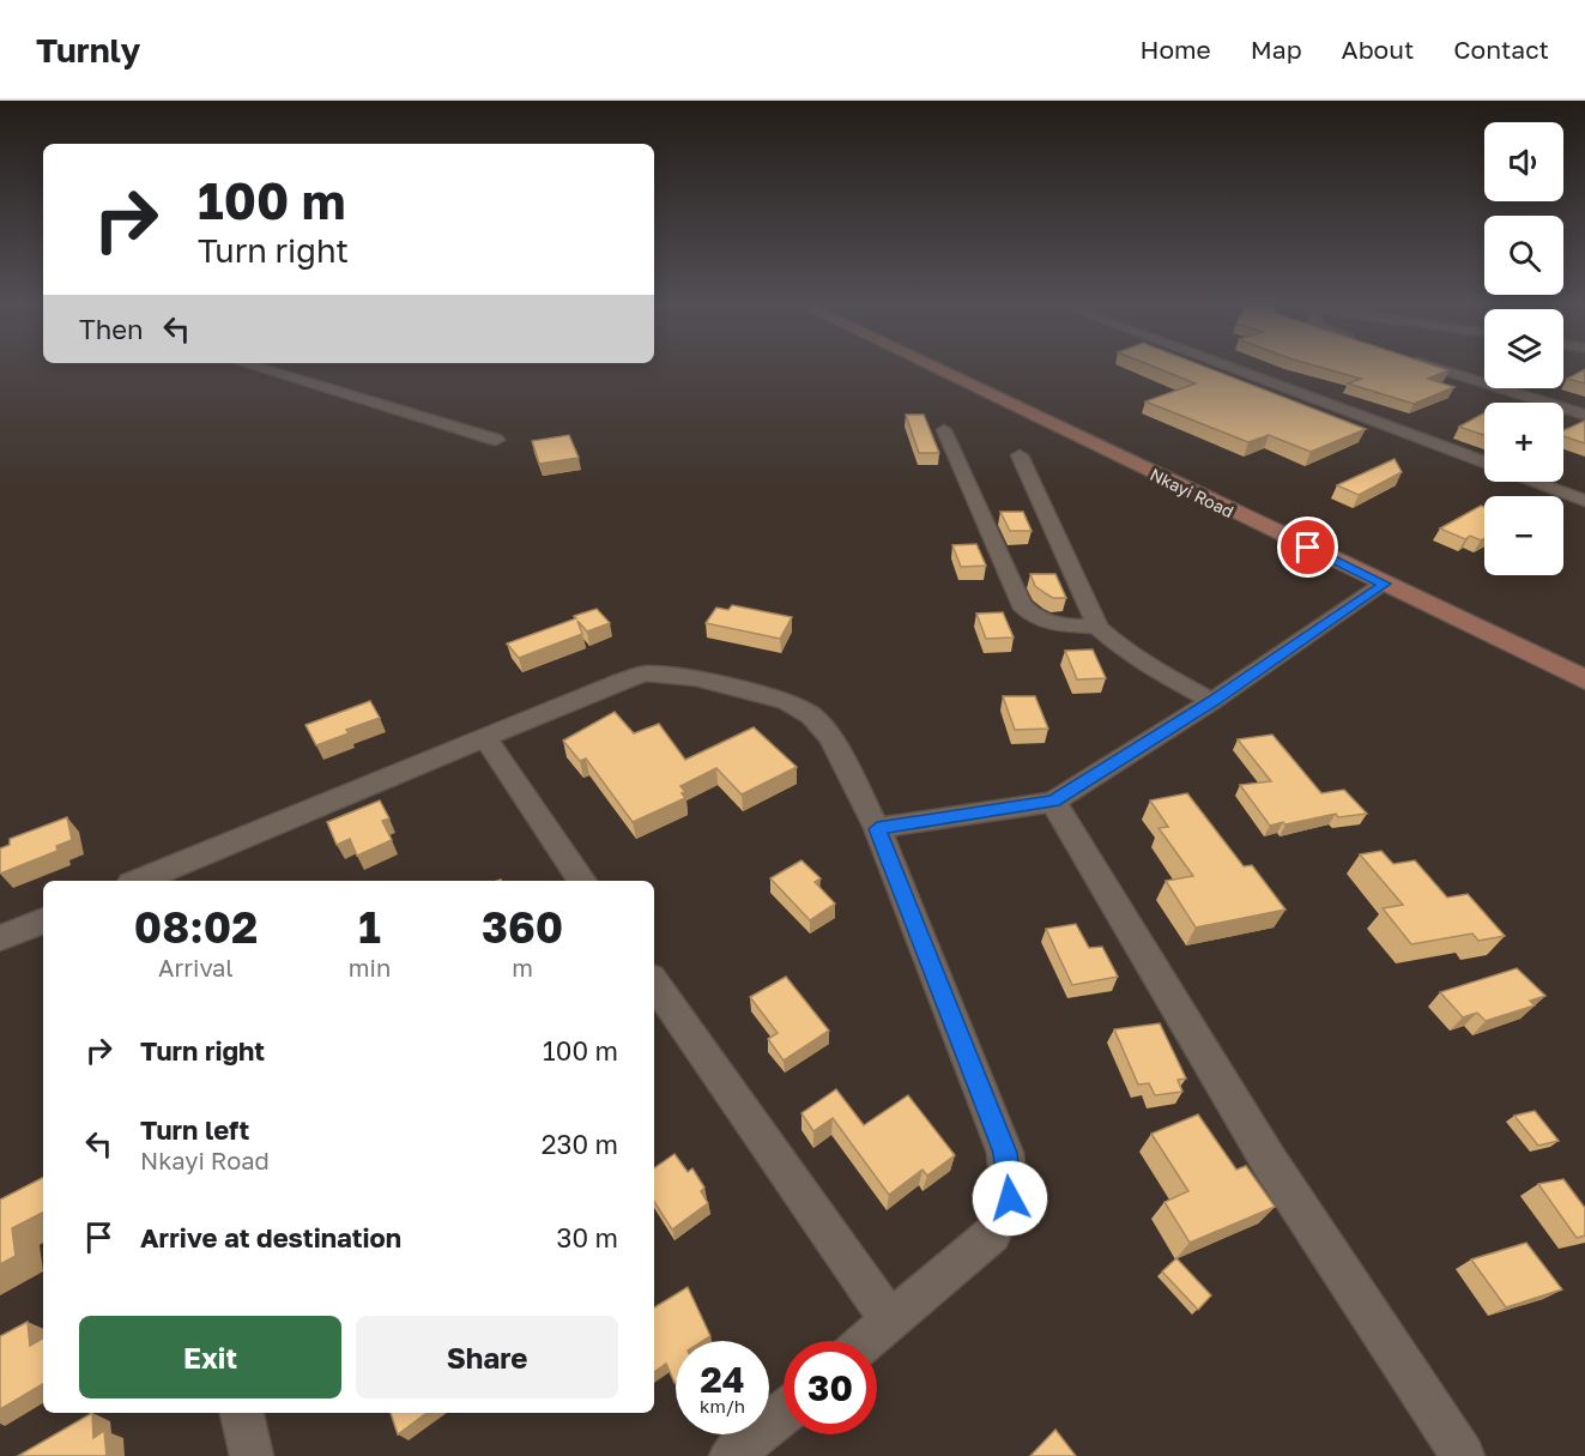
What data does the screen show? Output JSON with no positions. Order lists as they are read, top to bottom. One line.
{"streets":{"main road":["Nkayi Road"]},"page":{"header":"Turnly","nav":["Home","Map","About","Contact"],"map_buttons":["+","−"],"turn":["100 m","Turn right"],"then":"Then","eta":["08:02","Arrival","1","min","360","m"],"list":[{"name":"Turn right","value":"100 m"},{"name":"Turn left","note":"Nkayi Road","value":"230 m"},{"name":"Arrive at destination","value":"30 m"}],"buttons":["Exit","Share"],"speed":"24 km/h","limit":"30"}}
